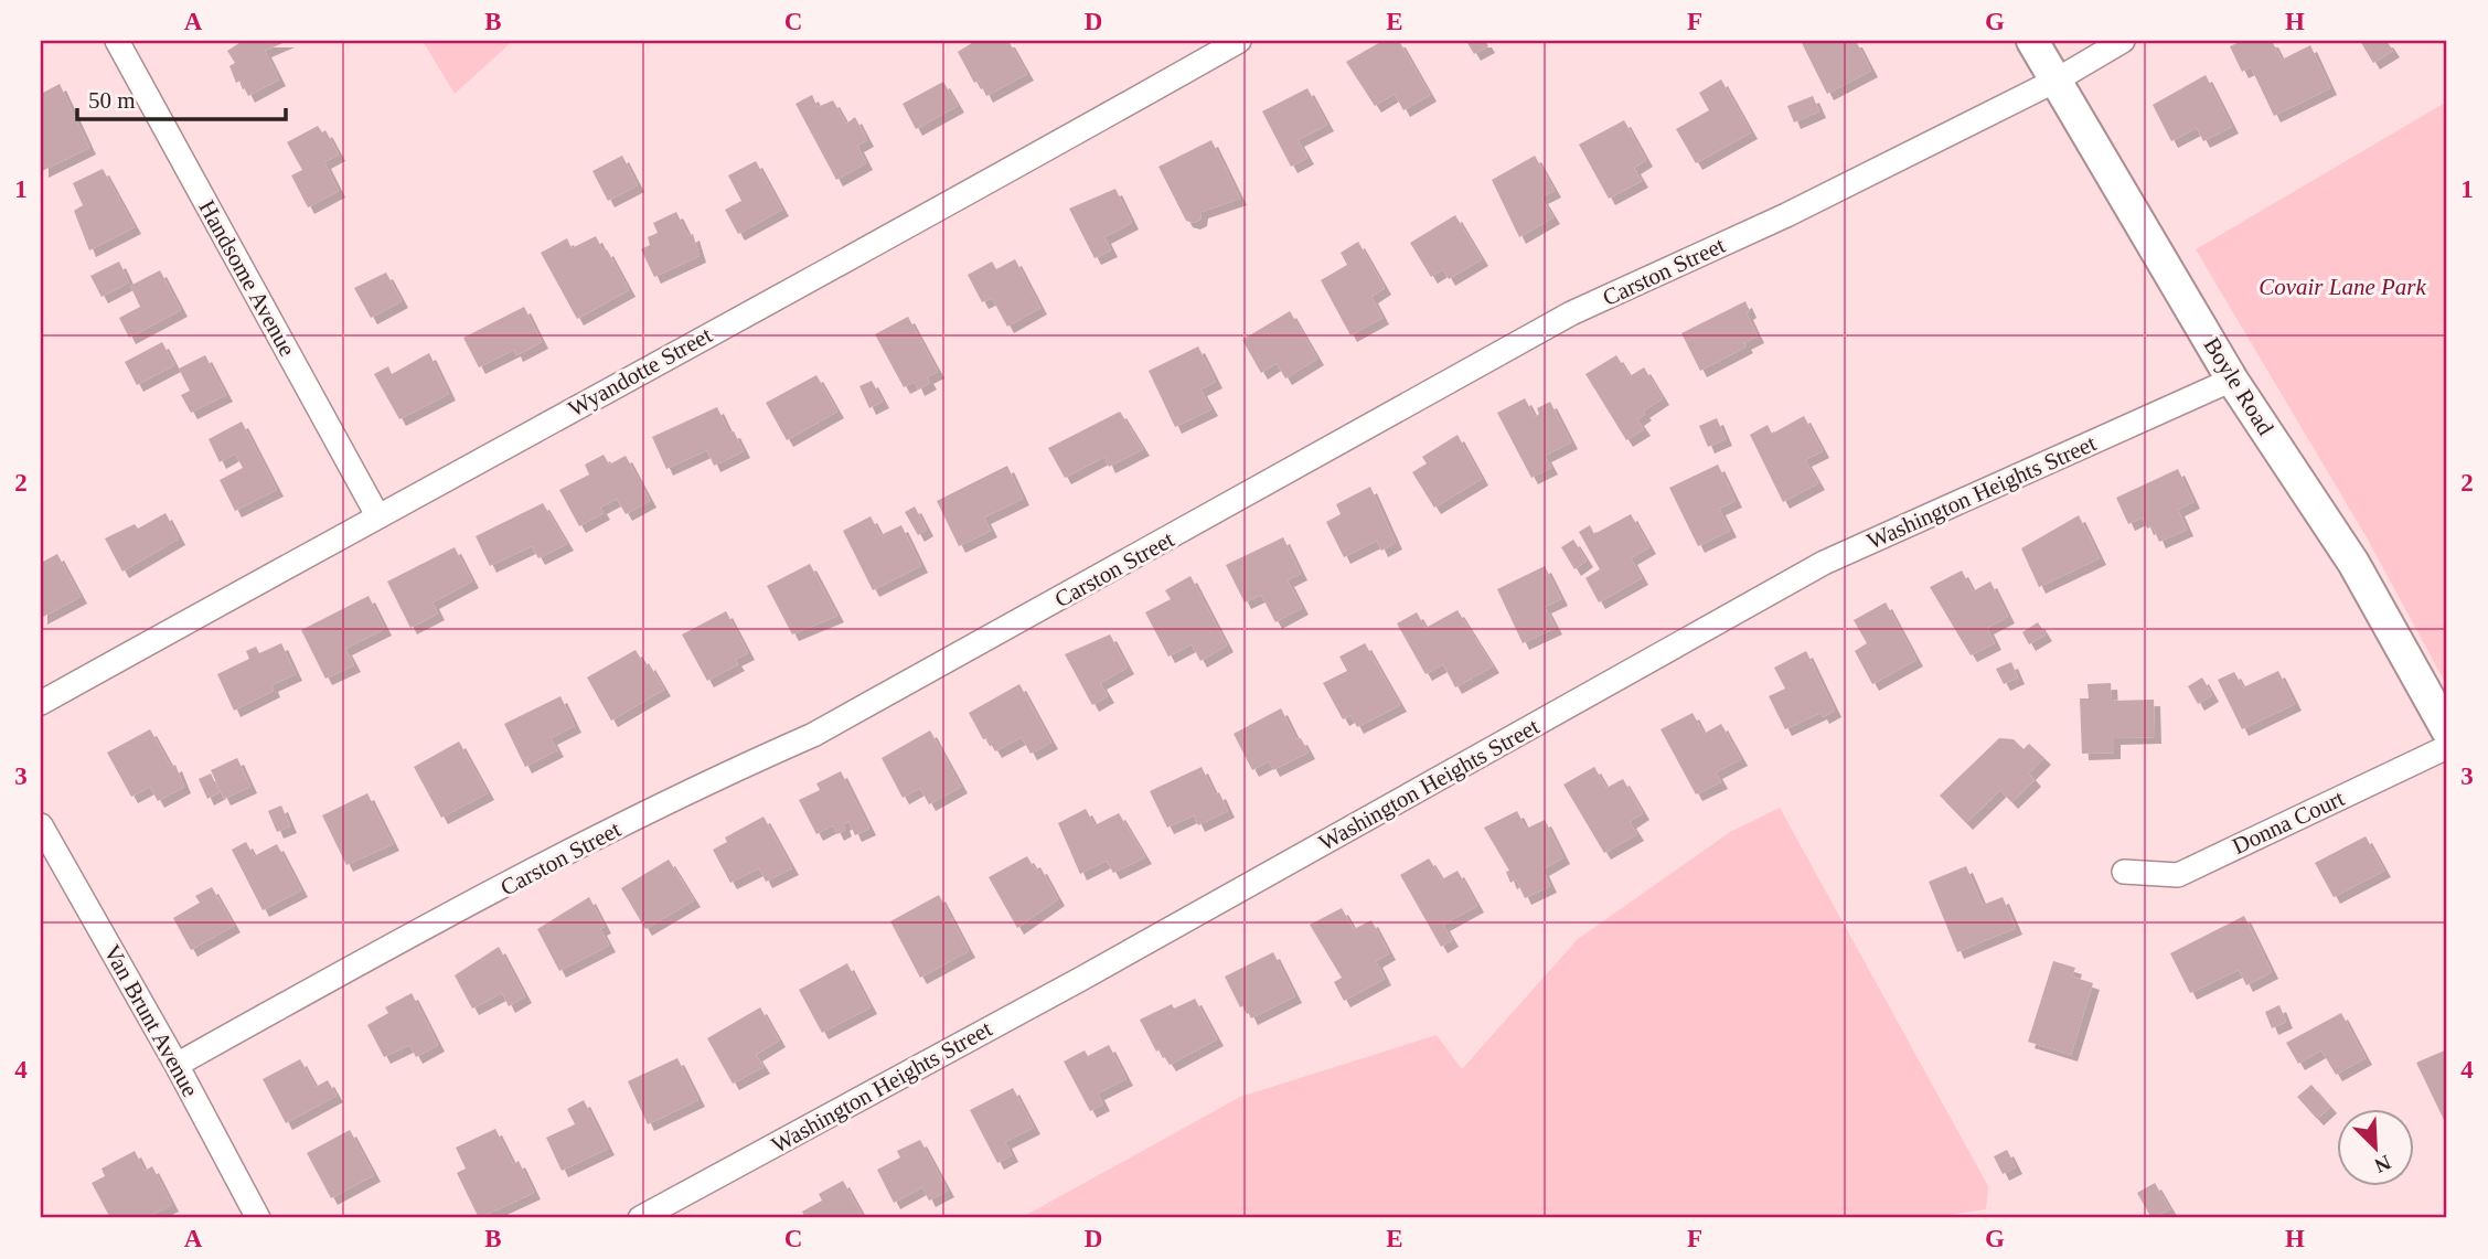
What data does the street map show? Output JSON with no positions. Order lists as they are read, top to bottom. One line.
{"streets":{"street":["Carston Street","Handsome Avenue","Wyandotte Street","Boyle Road","Washington Heights Street","Donna Court","Van Brunt Avenue"]},"crossings":[["Carston Street","Boyle Road"],["Carston Street","Van Brunt Avenue"],["Handsome Avenue","Wyandotte Street"],["Boyle Road","Washington Heights Street"]],"parks":["Covair Lane Park"],"scale_bar":"50 m","north":"bottom right","grid":{"columns":["A","B","C","D","E","F","G","H"],"rows":["1","2","3","4"]}}
